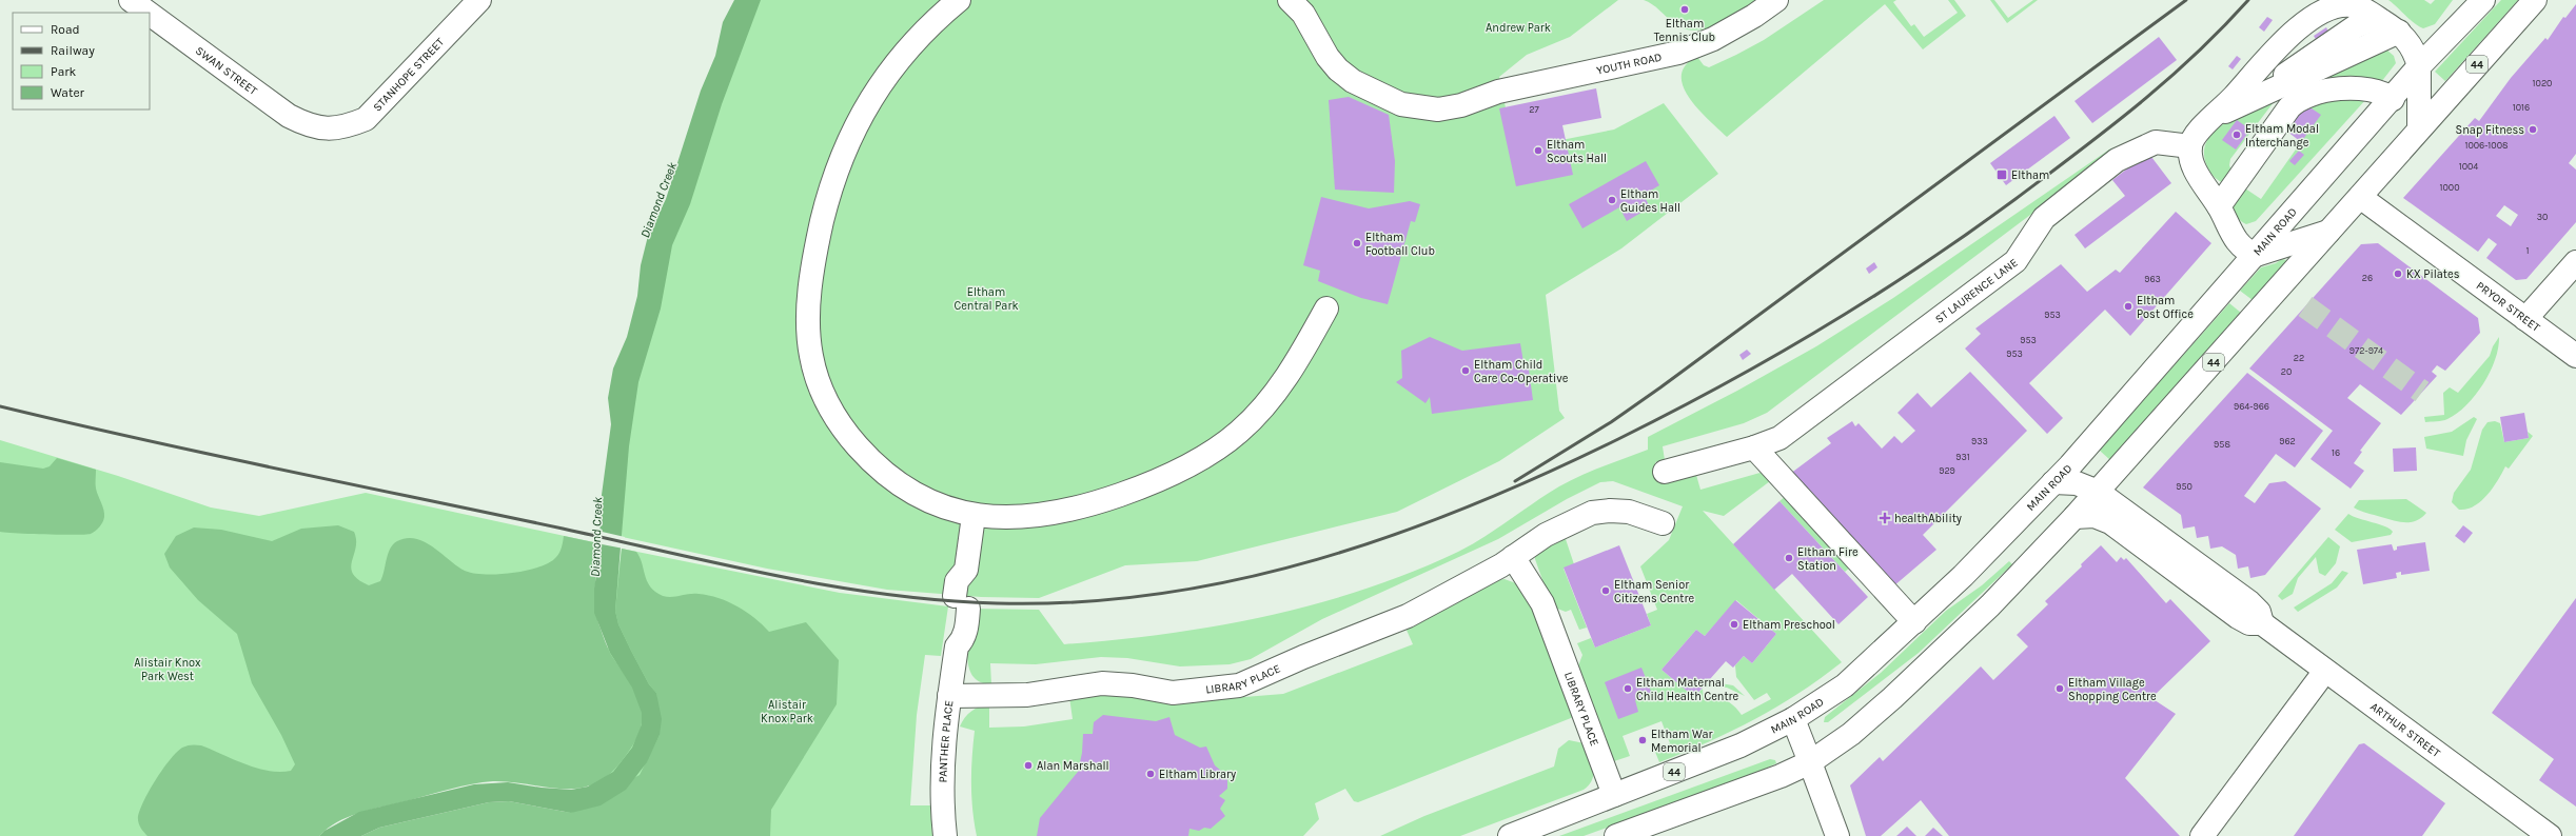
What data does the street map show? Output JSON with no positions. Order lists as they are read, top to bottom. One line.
{"streets":{"main road":["YOUTH ROAD","44","SWAN STREET","STANHOPE STREET","MAIN ROAD","ST LAURENCE LANE","PRYOR STREET","LIBRARY PLACE","ARTHUR STREET","PANTHER PLACE"]},"crossings":[["44","PRYOR STREET"],["44","ARTHUR STREET"],["SWAN STREET","STANHOPE STREET"],["MAIN ROAD","LIBRARY PLACE"],["MAIN ROAD","ARTHUR STREET"],["LIBRARY PLACE","PANTHER PLACE"]],"water":["Diamond Creek"],"parks":["Andrew Park","Eltham Central Park","Alistair Knox Park West","Alistair Knox Park"],"places":{"other":["Eltham Tennis Club","Snap Fitness","Eltham Modal Interchange","Eltham Scouts Hall","Eltham Guides Hall","Eltham Football Club","KX Pilates","Eltham Post Office","Eltham Child Care Co-Operative","Eltham Fire Station","Eltham Senior Citizens Centre","Eltham Preschool","Eltham Maternal Child Health Centre","Eltham Village Shopping Centre","Eltham War Memorial","Alan Marshall","Eltham Library"],"transit":["Eltham"],"health":["healthAbility"]},"house_numbers":["1020","1016","27","1006-1008","1004","1000","30","1","26","963","953","953","972-974","953","22","20","964-966","933","962","958","16","931","929","950"],"legend":["Road","Railway","Park","Water"]}
